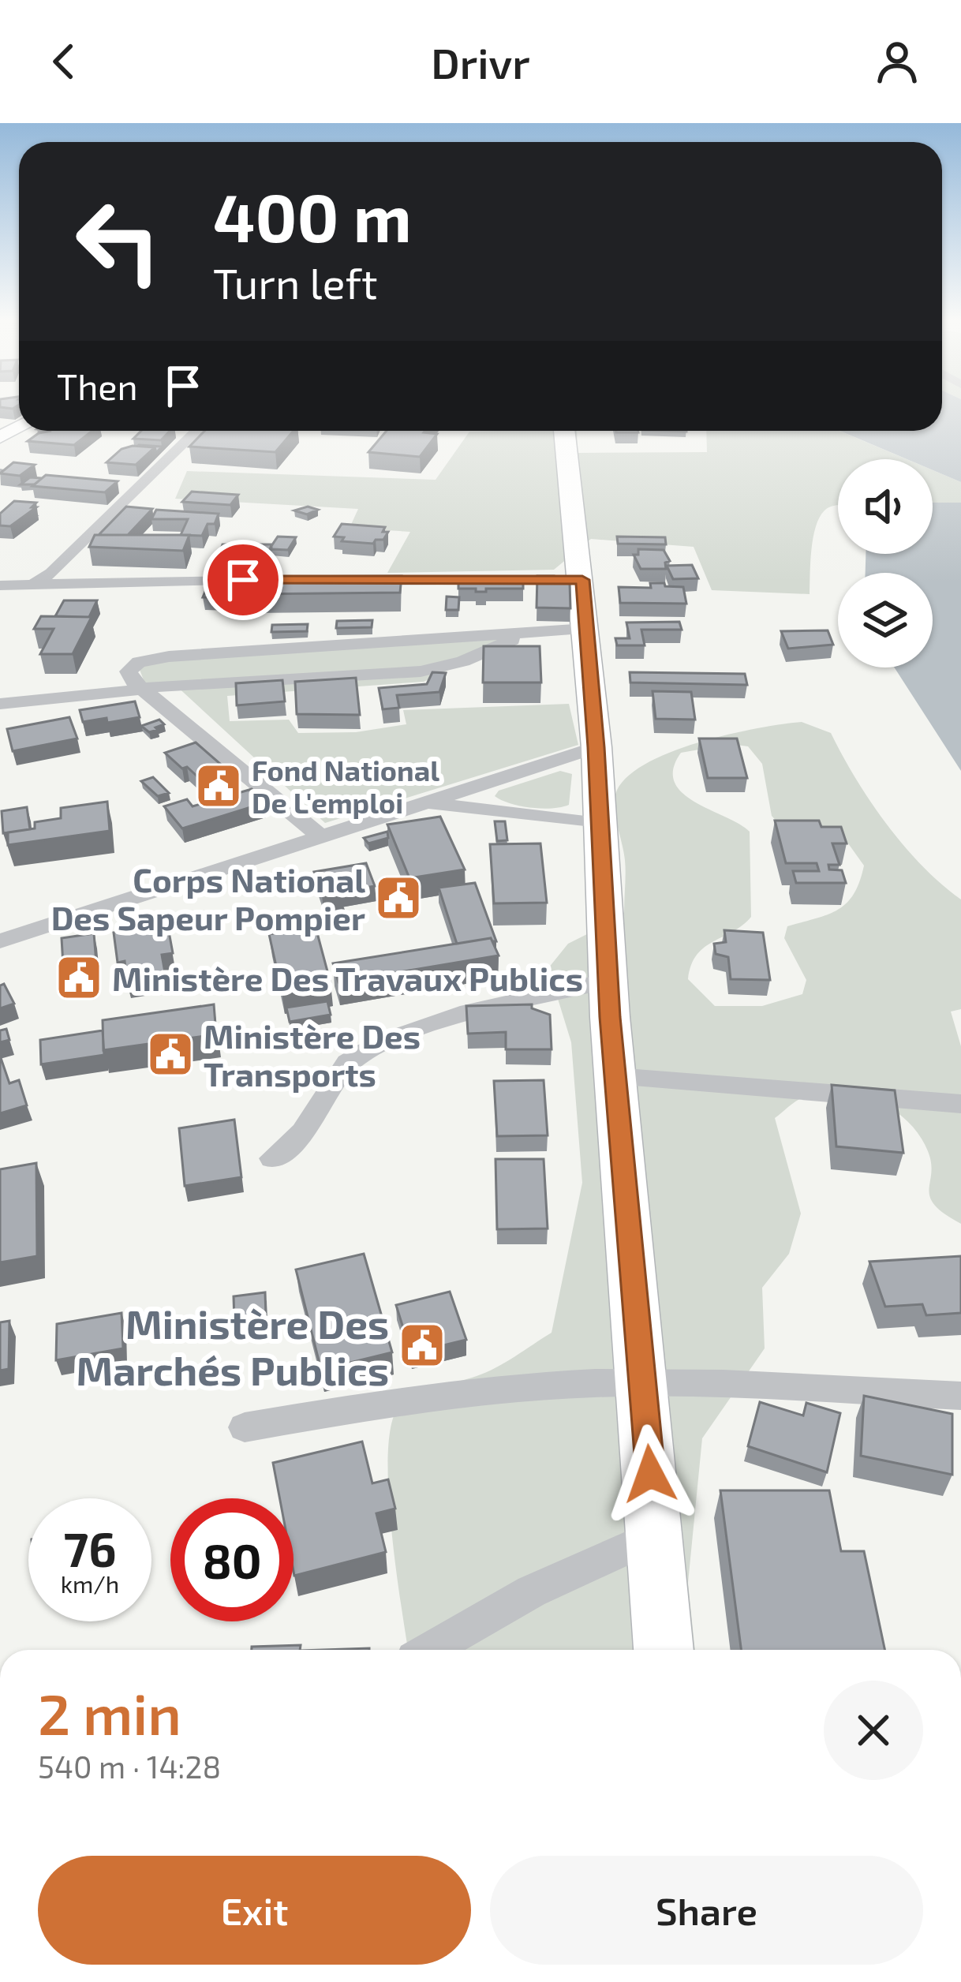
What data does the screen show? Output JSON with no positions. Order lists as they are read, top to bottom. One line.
{"places":{"public building":["Fond National De L'emploi","Corps National Des Sapeur Pompier","Ministère Des Travaux Publics","Ministère Des Transports","Ministère Des Marchés Publics"]},"page":{"header":"Drivr","turn":["400 m","Turn left"],"then":"Then","speed":"76 km/h","limit":"80","heading":["2 min","540 m · 14:28"],"buttons":["Exit","Share"]}}
